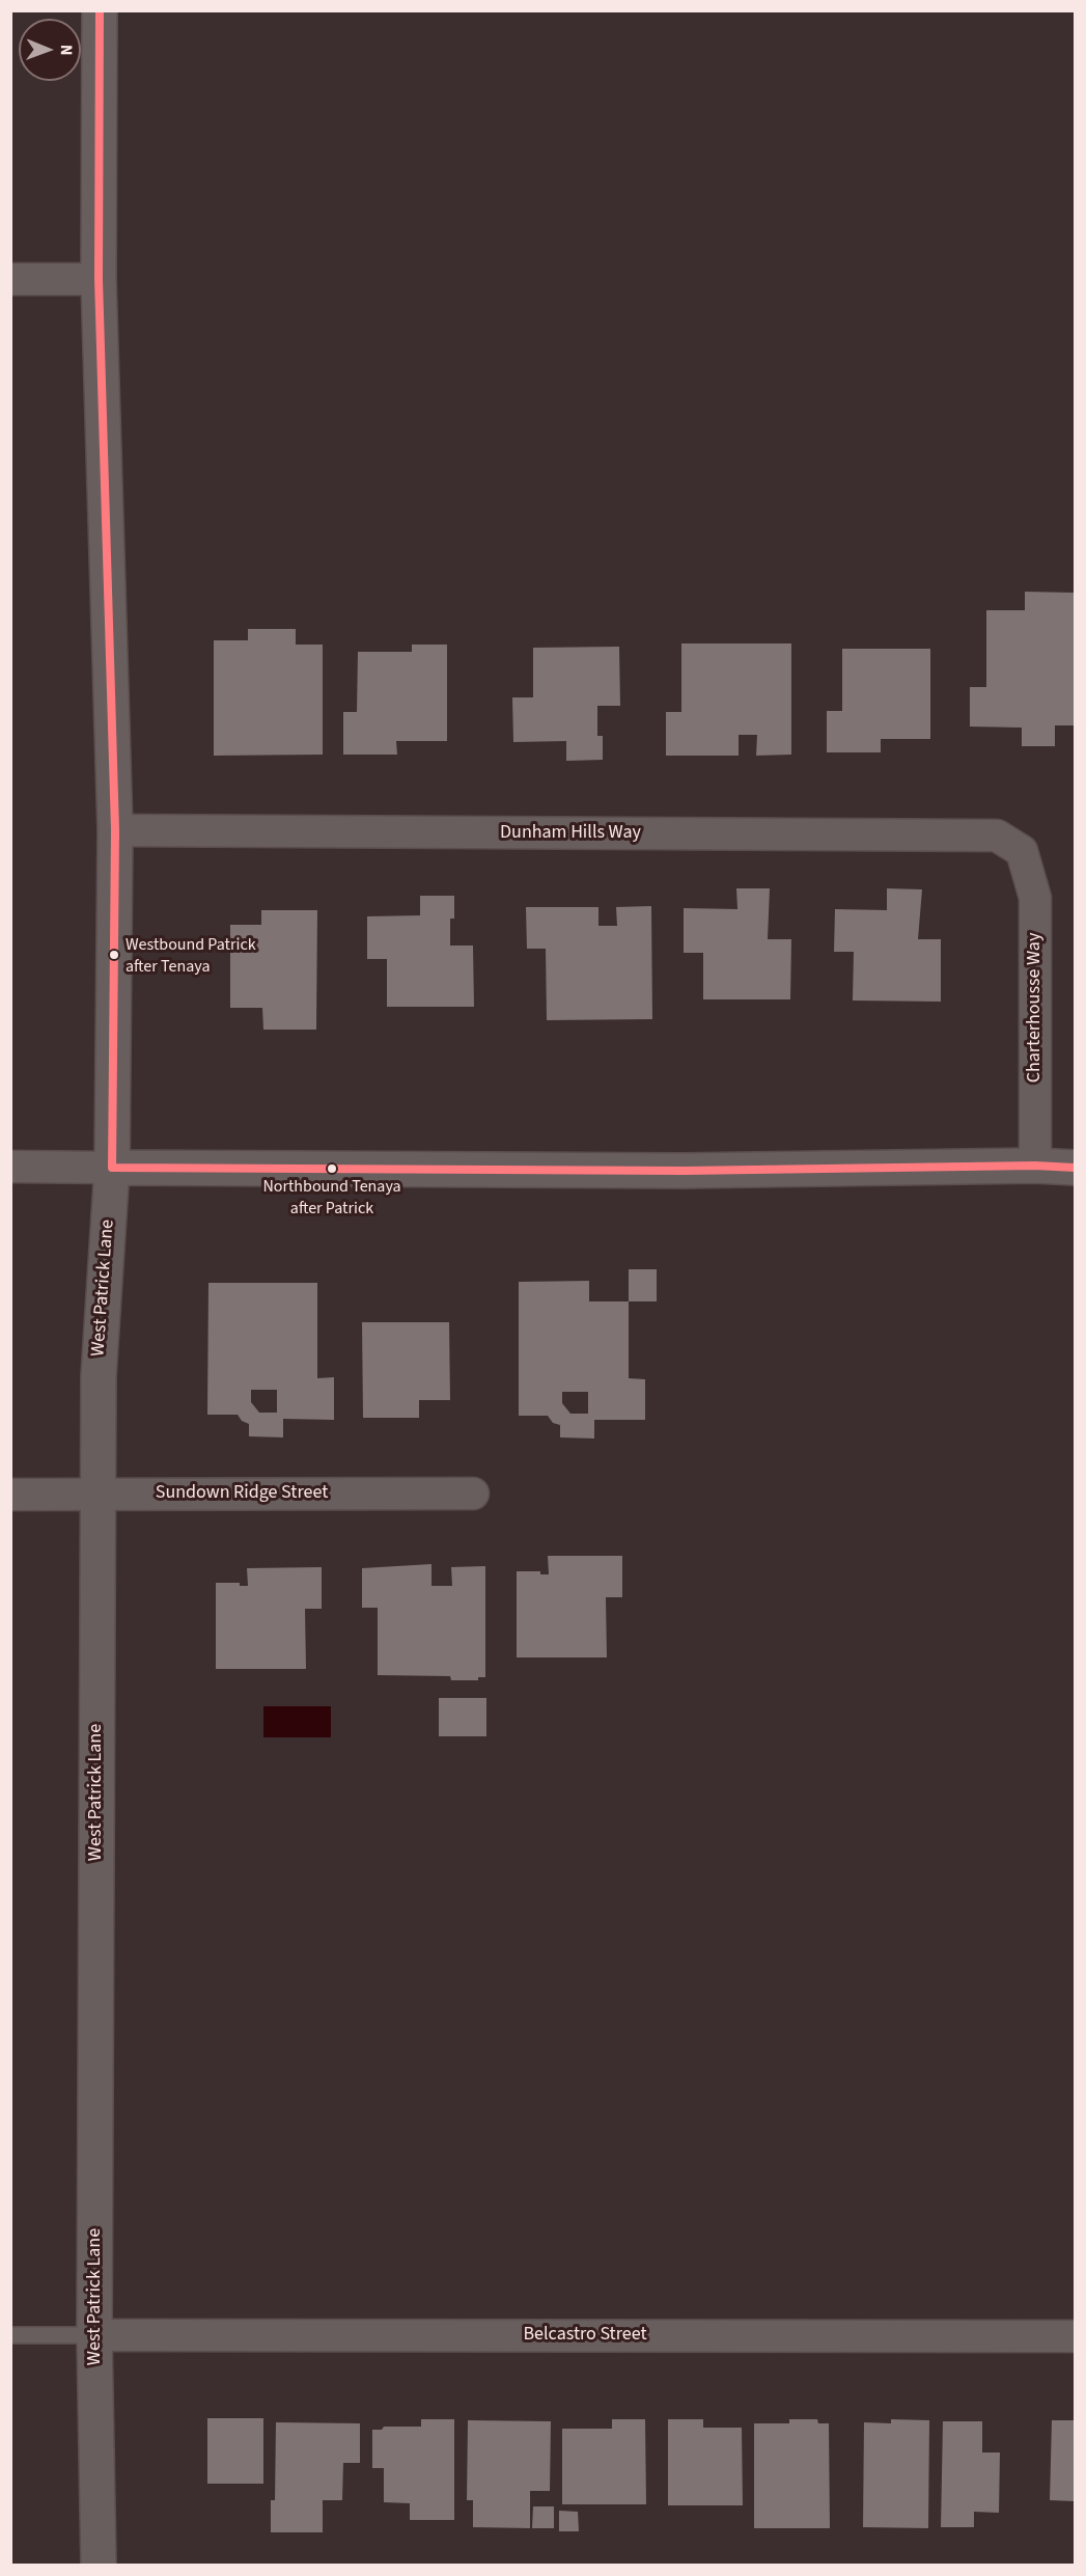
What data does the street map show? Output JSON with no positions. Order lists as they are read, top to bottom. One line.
{"streets":{"street":["Dunham Hills Way","Charterhousse Way","West Patrick Lane","Sundown Ridge Street","Belcastro Street"]},"crossings":[["Dunham Hills Way","Charterhousse Way"],["Dunham Hills Way","West Patrick Lane"],["West Patrick Lane","Sundown Ridge Street"],["West Patrick Lane","Belcastro Street"]],"places":["Westbound Patrick after Tenaya","Northbound Tenaya after Patrick"],"north":"right"}
